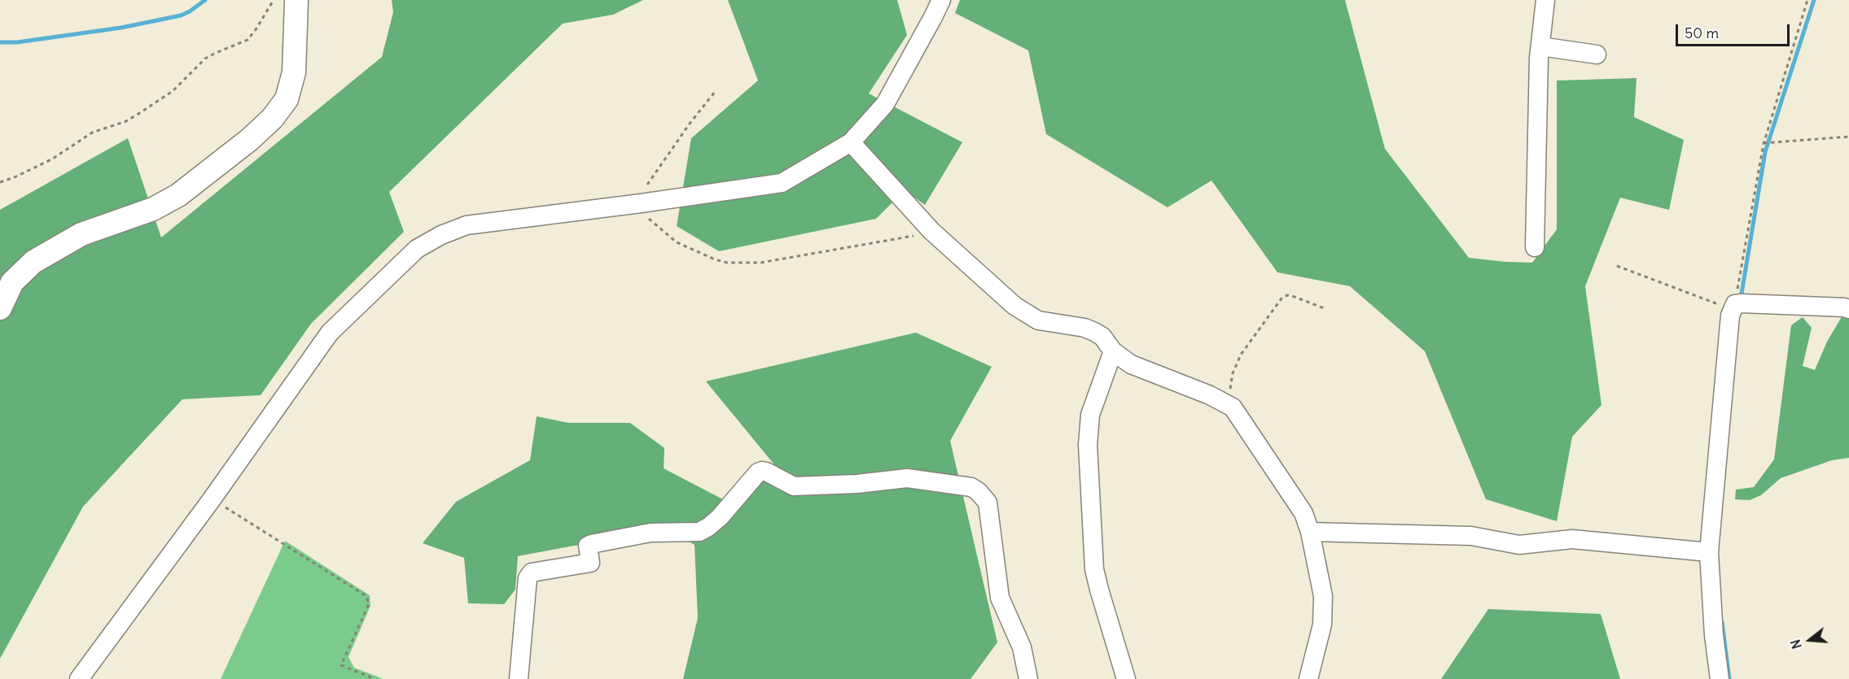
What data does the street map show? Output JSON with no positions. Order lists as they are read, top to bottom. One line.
{"scale_bar":"50 m","north":"left"}
